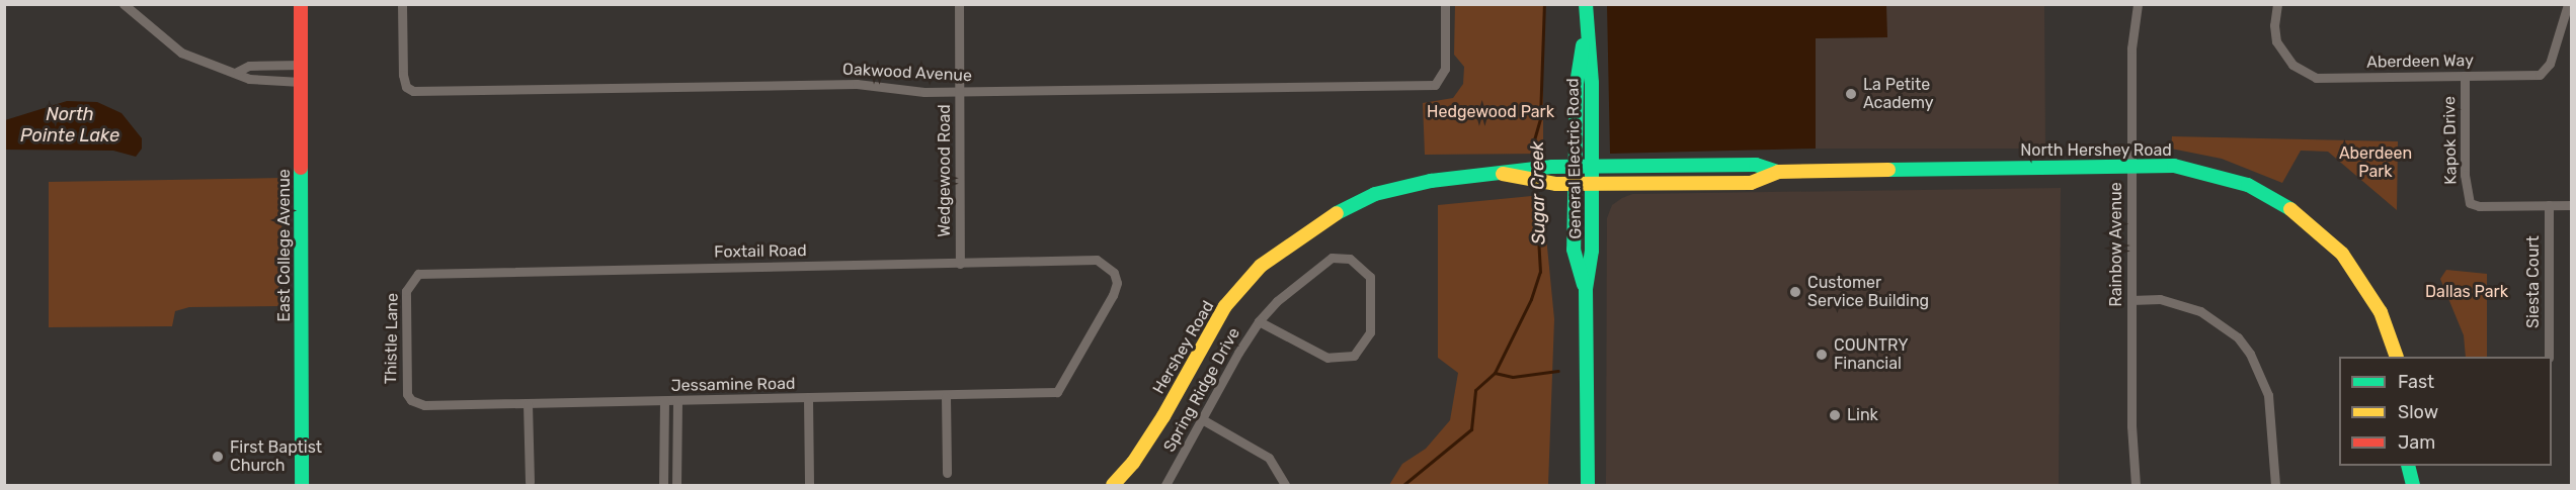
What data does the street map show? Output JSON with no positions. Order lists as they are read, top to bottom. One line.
{"streets":{"main road":["North Hershey Road","General Electric Road","East College Avenue","Hershey Road"],"street":["Aberdeen Way","Oakwood Avenue","Kapok Drive","Wedgewood Road","Rainbow Avenue","Foxtail Road","Siesta Court","Thistle Lane","Jessamine Road","Spring Ridge Drive"]},"crossings":[["Aberdeen Way","Kapok Drive"],["Oakwood Avenue","Wedgewood Road"],["Kapok Drive","Siesta Court"],["North Hershey Road","General Electric Road"],["North Hershey Road","Rainbow Avenue"],["North Hershey Road","Hershey Road"],["General Electric Road","Hershey Road"],["Wedgewood Road","Foxtail Road"],["Foxtail Road","Thistle Lane"],["Foxtail Road","Jessamine Road"],["Thistle Lane","Jessamine Road"]],"water":["North Pointe Lake","Sugar Creek"],"parks":["Hedgewood Park","Aberdeen Park","Dallas Park"],"places":["La Petite Academy","Customer Service Building","COUNTRY Financial","Link","First Baptist Church"],"legend":["Fast","Slow","Jam"]}
